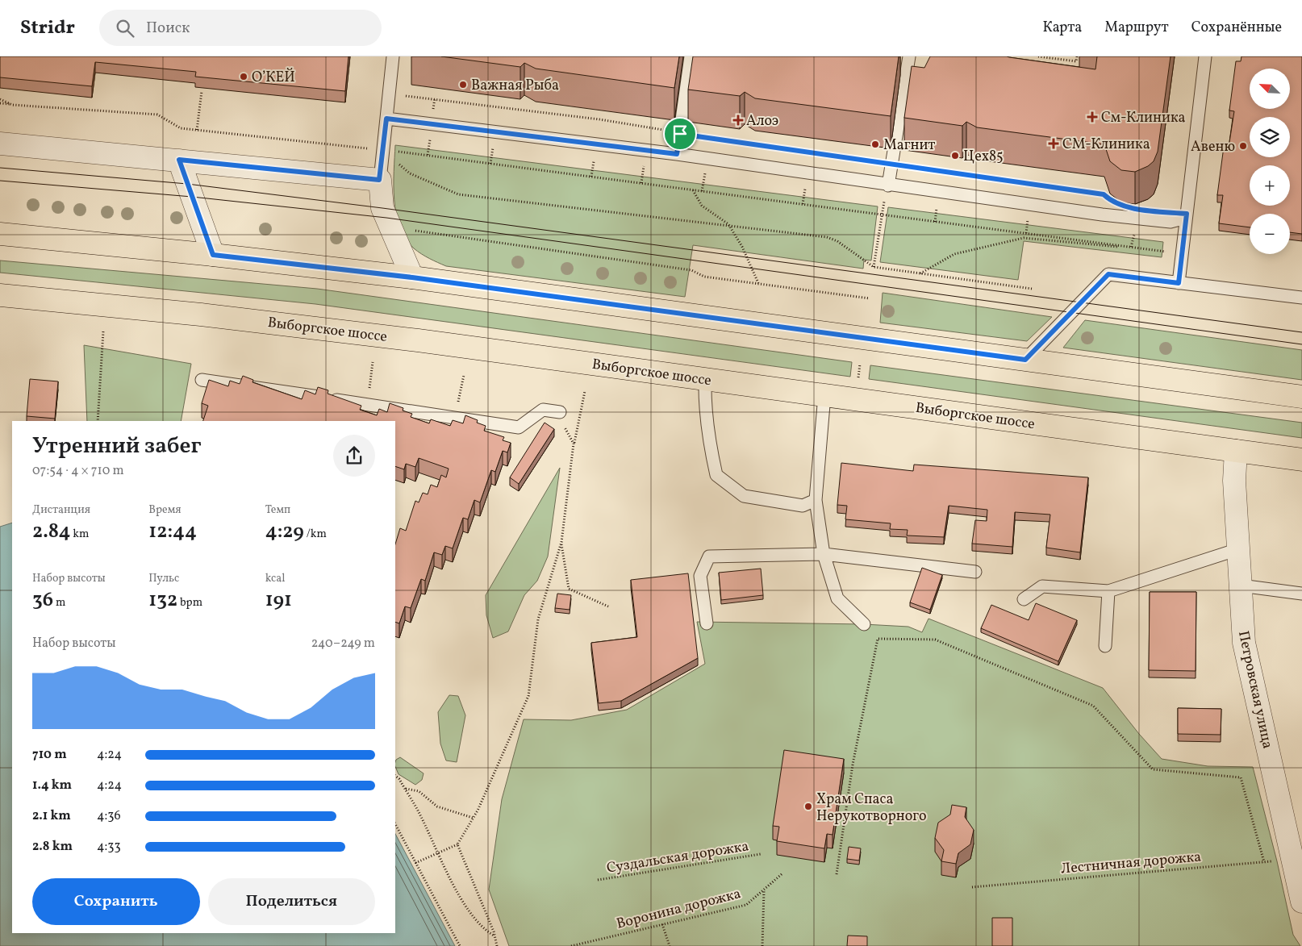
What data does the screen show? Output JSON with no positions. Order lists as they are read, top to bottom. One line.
{"streets":{"main road":["Выборгское шоссе"],"street":["Петровская улица"],"path":["Суздальская дорожка","Лестничная дорожка","Воронина дорожка"]},"crossings":[["Выборгское шоссе","Петровская улица"],["Петровская улица","Лестничная дорожка"]],"places":{"other":["О’КЕЙ","Важная Рыба","Магнит","Авеню","Цех85","Храм Спаса Нерукотворного"],"health":["См-Клиника","Алоэ","СМ-Клиника"]},"north":"top left","page":{"header":"Stridr","search":"Поиск","nav":["Карта","Маршрут","Сохранённые"],"map_buttons":["+","−"],"heading":["Утренний забег","07:54 · 4 × 710 m"],"stats":[["Дистанция","2.84 km"],["Время","12:44"],["Темп","4:29 /km"],["Набор высоты","36 m"],["Пульс","132 bpm"],["kcal","191"]],"chart":["Набор высоты","240–249 m"],"list":[{"name":"710 m","note":"4:24"},{"name":"1.4 km","note":"4:24"},{"name":"2.1 km","note":"4:36"},{"name":"2.8 km","note":"4:33"}],"buttons":["Сохранить","Поделиться"]}}
